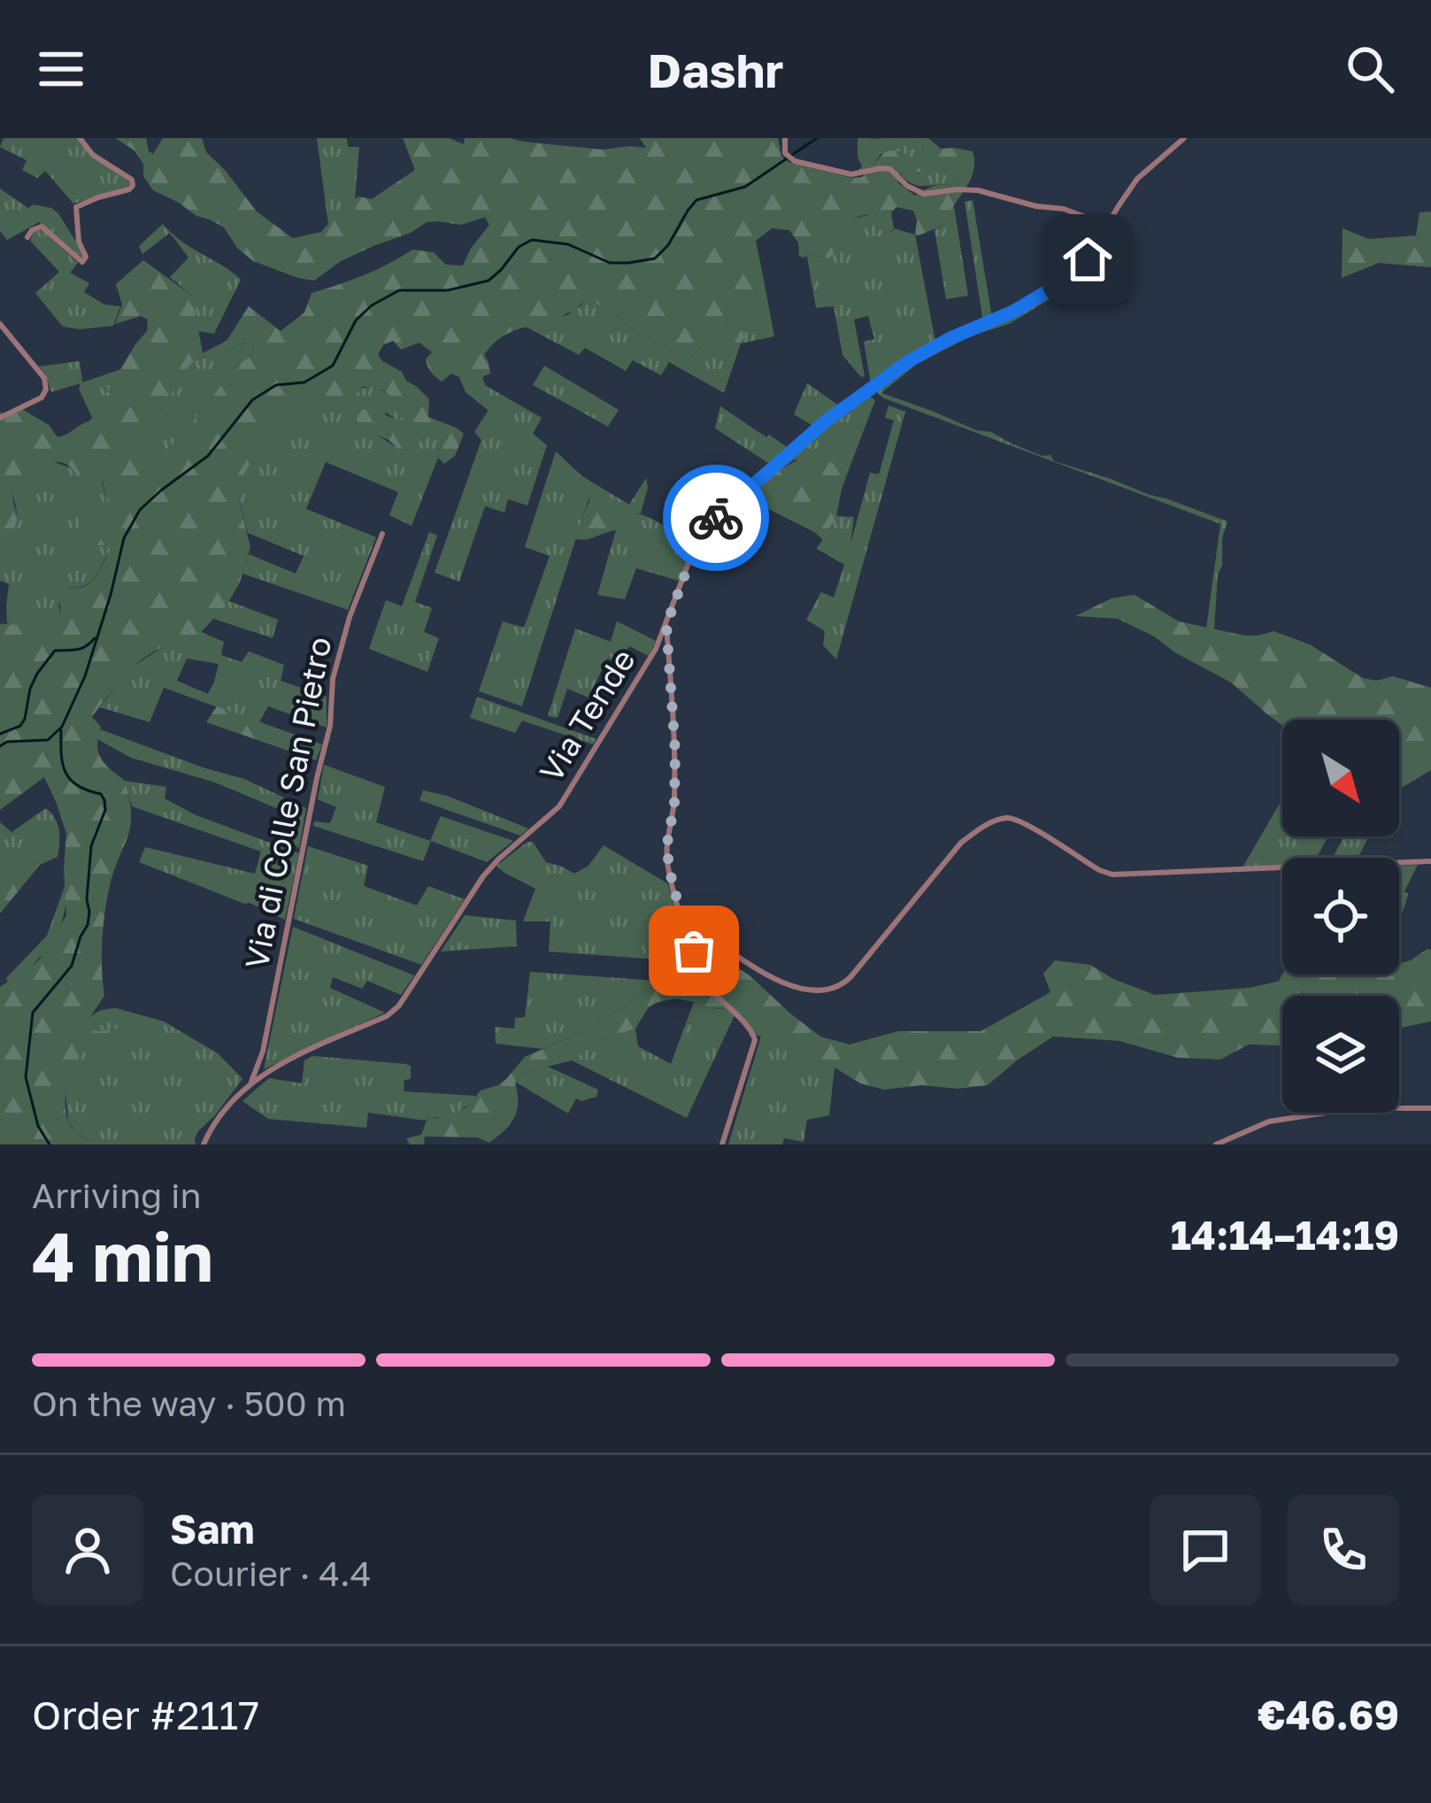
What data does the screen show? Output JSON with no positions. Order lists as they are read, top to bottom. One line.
{"streets":{"street":["Via Tende","Via di Colle San Pietro"]},"crossings":[["Via Tende","Via di Colle San Pietro"]],"north":"bottom right","page":{"header":"Dashr","heading":["4 min","Arriving in","14:14–14:19"],"panel":["Sam","Courier · 4.4","Order #2117","€46.69"],"bar":"On the way · 500 m"}}
